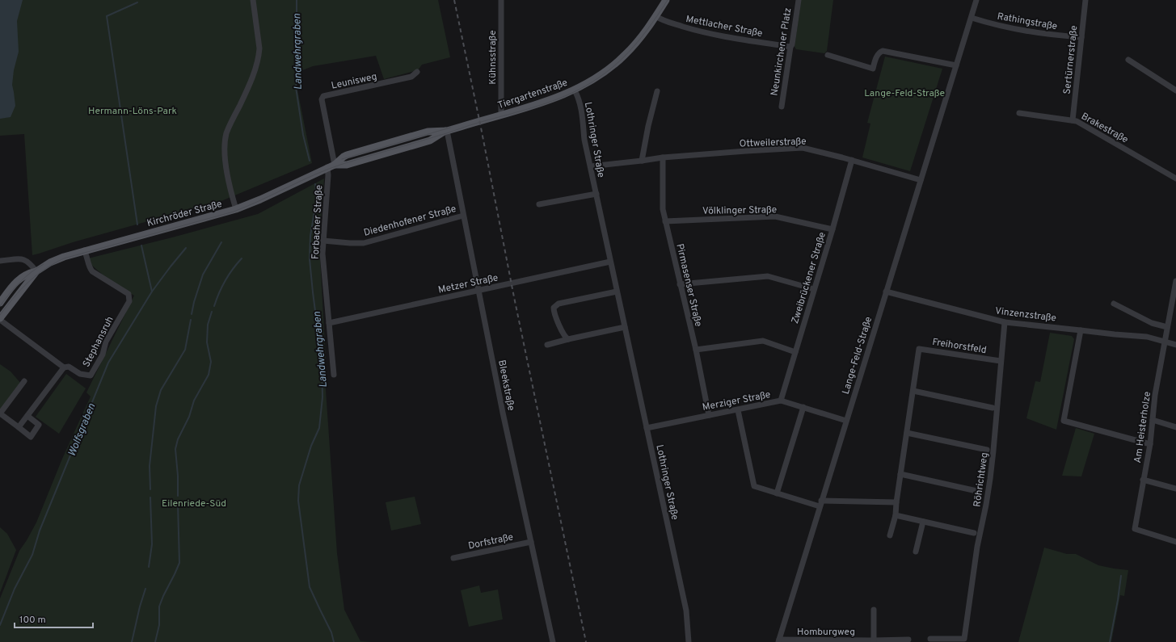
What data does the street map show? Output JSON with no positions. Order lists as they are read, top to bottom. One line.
{"streets":{"main road":["Tiergartenstraße","Kirchröder Straße"],"street":["Rathingstraße","Mettlacher Straße","Neunkirchener Platz","Kühnsstraße","Sertürnerstraße","Leunisweg","Brakestraße","Lothringer Straße","Ottweilerstraße","Völklinger Straße","Diedenhofener Straße","Forbacher Straße","Zweibrückener Straße","Metzer Straße","Pirmasenser Straße","Vinzenzstraße","Stephansruh","Freihorstfeld","Lange-Feld-Straße","Bleekstraße","Merziger Straße","Am Heisterholze","Röhrichtweg","Dorfstraße","Homburgweg"]},"crossings":[["Rathingstraße","Sertürnerstraße"],["Rathingstraße","Lange-Feld-Straße"],["Mettlacher Straße","Neunkirchener Platz"],["Mettlacher Straße","Tiergartenstraße"],["Kühnsstraße","Tiergartenstraße"],["Sertürnerstraße","Brakestraße"],["Leunisweg","Tiergartenstraße"],["Leunisweg","Kirchröder Straße"],["Tiergartenstraße","Lothringer Straße"],["Tiergartenstraße","Kirchröder Straße"],["Tiergartenstraße","Bleekstraße"],["Lothringer Straße","Ottweilerstraße"],["Lothringer Straße","Metzer Straße"],["Lothringer Straße","Merziger Straße"],["Ottweilerstraße","Zweibrückener Straße"],["Ottweilerstraße","Pirmasenser Straße"],["Ottweilerstraße","Lange-Feld-Straße"],["Völklinger Straße","Zweibrückener Straße"],["Völklinger Straße","Pirmasenser Straße"],["Kirchröder Straße","Forbacher Straße"],["Kirchröder Straße","Stephansruh"],["Diedenhofener Straße","Forbacher Straße"],["Diedenhofener Straße","Bleekstraße"],["Forbacher Straße","Metzer Straße"],["Zweibrückener Straße","Merziger Straße"],["Metzer Straße","Bleekstraße"],["Pirmasenser Straße","Merziger Straße"],["Vinzenzstraße","Lange-Feld-Straße"],["Vinzenzstraße","Am Heisterholze"],["Vinzenzstraße","Röhrichtweg"],["Freihorstfeld","Röhrichtweg"],["Lange-Feld-Straße","Merziger Straße"],["Lange-Feld-Straße","Homburgweg"],["Bleekstraße","Dorfstraße"]],"water":["Landwehrgraben","Wolfsgraben"],"parks":["Lange-Feld-Straße","Hermann-Löns-Park","Eilenriede-Süd"],"scale_bar":"100 m"}
